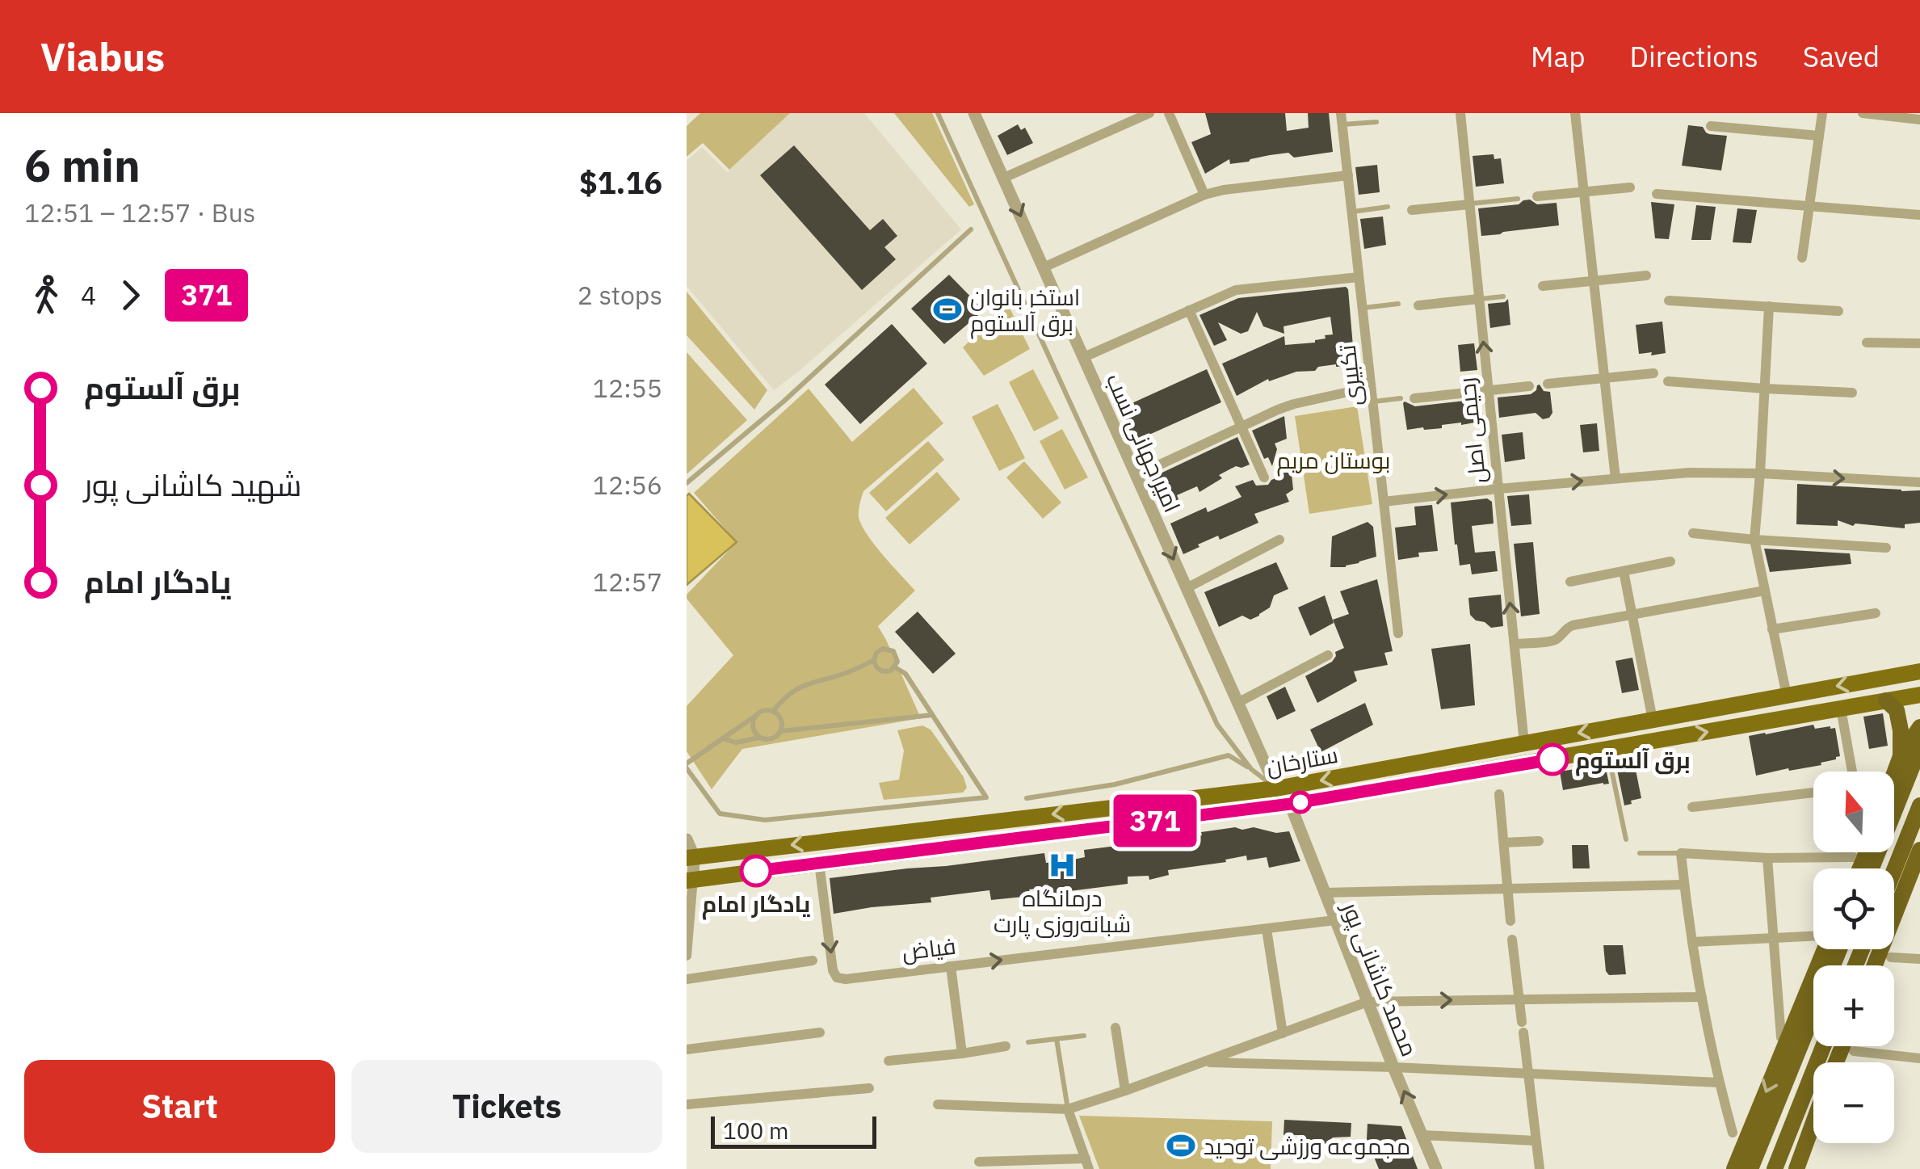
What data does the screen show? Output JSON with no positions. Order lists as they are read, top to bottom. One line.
{"streets":{"main road":["ستارخان"],"street":["تکبیری","رحیمی اصل","امیر جهانی نسب","فیاض","محمد کاشانی پور"]},"crossings":[["رحیمی اصل","ستارخان"],["امیر جهانی نسب","ستارخان"],["ستارخان","فیاض"],["ستارخان","محمد کاشانی پور"],["فیاض","محمد کاشانی پور"]],"one_way":["رحیمی اصل"],"parks":["بوستان مریم"],"places":{"sports":["استخر بانوان برق آلستوم","مجموعه ورزشی توحید"],"other":["برق آلستوم","یادگار امام"],"hospital":["درمانگاه شبانه‌روزی پارت"]},"lines":["bus line 371"],"scale_bar":"100 m","north":"top","page":{"header":"Viabus","nav":["Map","Directions","Saved"],"heading":["6 min","12:51 – 12:57 · Bus","$1.16"],"on_map":"371","legs":["4","371","2 stops"],"list":[{"name":"برق آلستوم","value":"12:55"},{"name":"شهید کاشانی پور","value":"12:56"},{"name":"یادگار امام","value":"12:57"}],"map_buttons":["+","−"],"buttons":["Start","Tickets"],"scale":"100 m"}}
